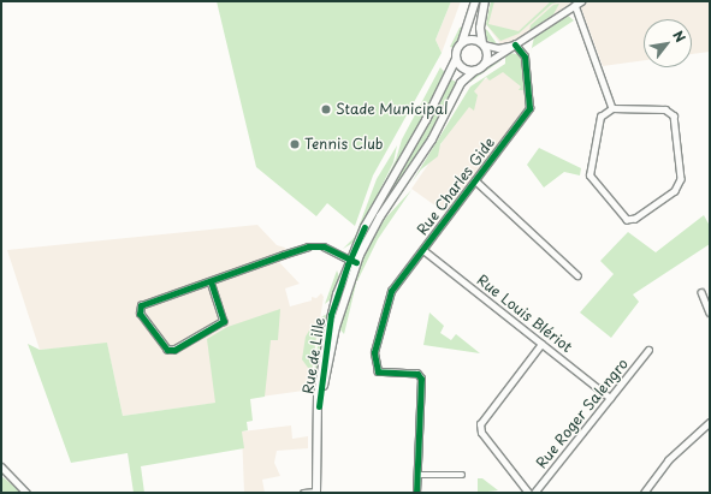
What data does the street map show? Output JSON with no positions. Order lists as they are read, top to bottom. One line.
{"streets":{"main road":["Rue de Lille"],"street":["Rue Charles Gide","Rue Louis Blériot","Rue Roger Salengro"]},"crossings":[["Rue Charles Gide","Rue Louis Blériot"],["Rue Louis Blériot","Rue Roger Salengro"]],"places":["Stade Municipal","Tennis Club"],"north":"top right"}
